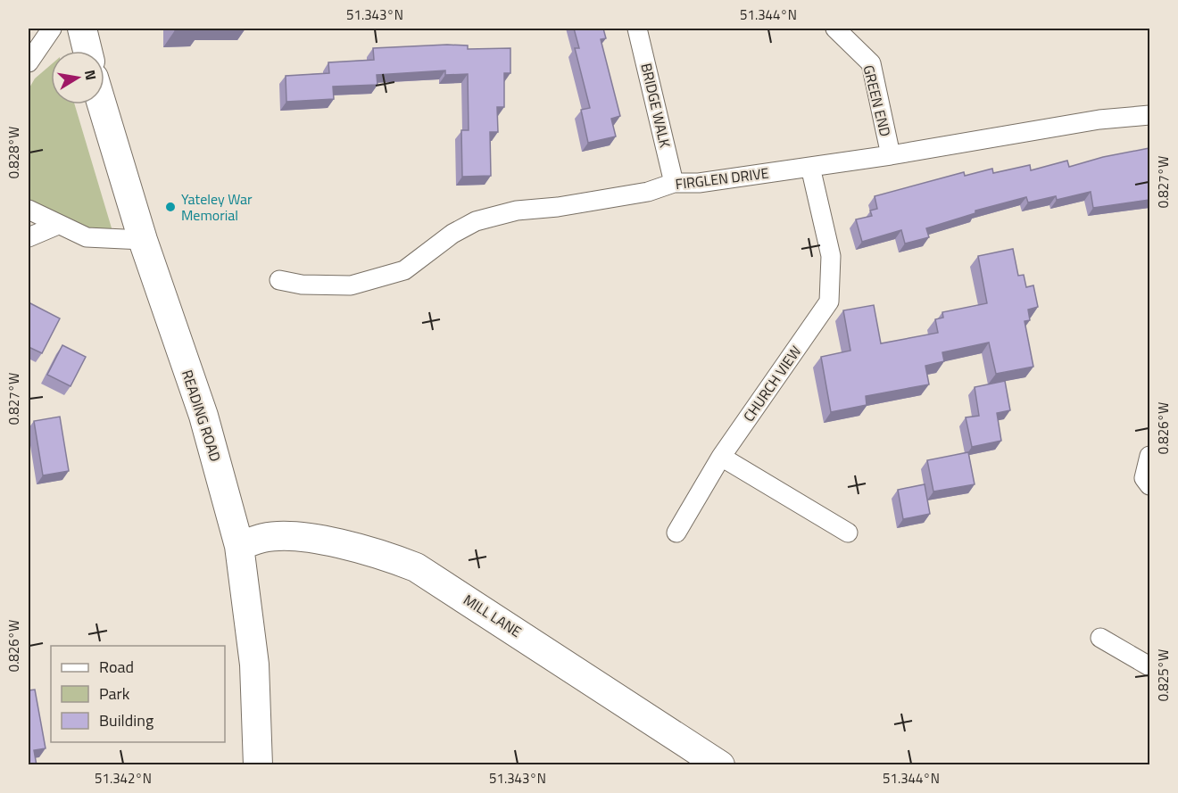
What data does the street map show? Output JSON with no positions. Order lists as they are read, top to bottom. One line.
{"streets":{"main road":["READING ROAD","MILL LANE"],"street":["GREEN END","BRIDGE WALK","FIRGLEN DRIVE","CHURCH VIEW"]},"crossings":[["GREEN END","FIRGLEN DRIVE"],["BRIDGE WALK","FIRGLEN DRIVE"],["FIRGLEN DRIVE","CHURCH VIEW"],["READING ROAD","MILL LANE"]],"places":["Yateley War Memorial"],"legend":["Road","Park","Building"],"north":"right","coordinates":["51.343°N","51.344°N","0.828°W","0.827°W","0.826°W","0.825°W","51.342°N"]}
